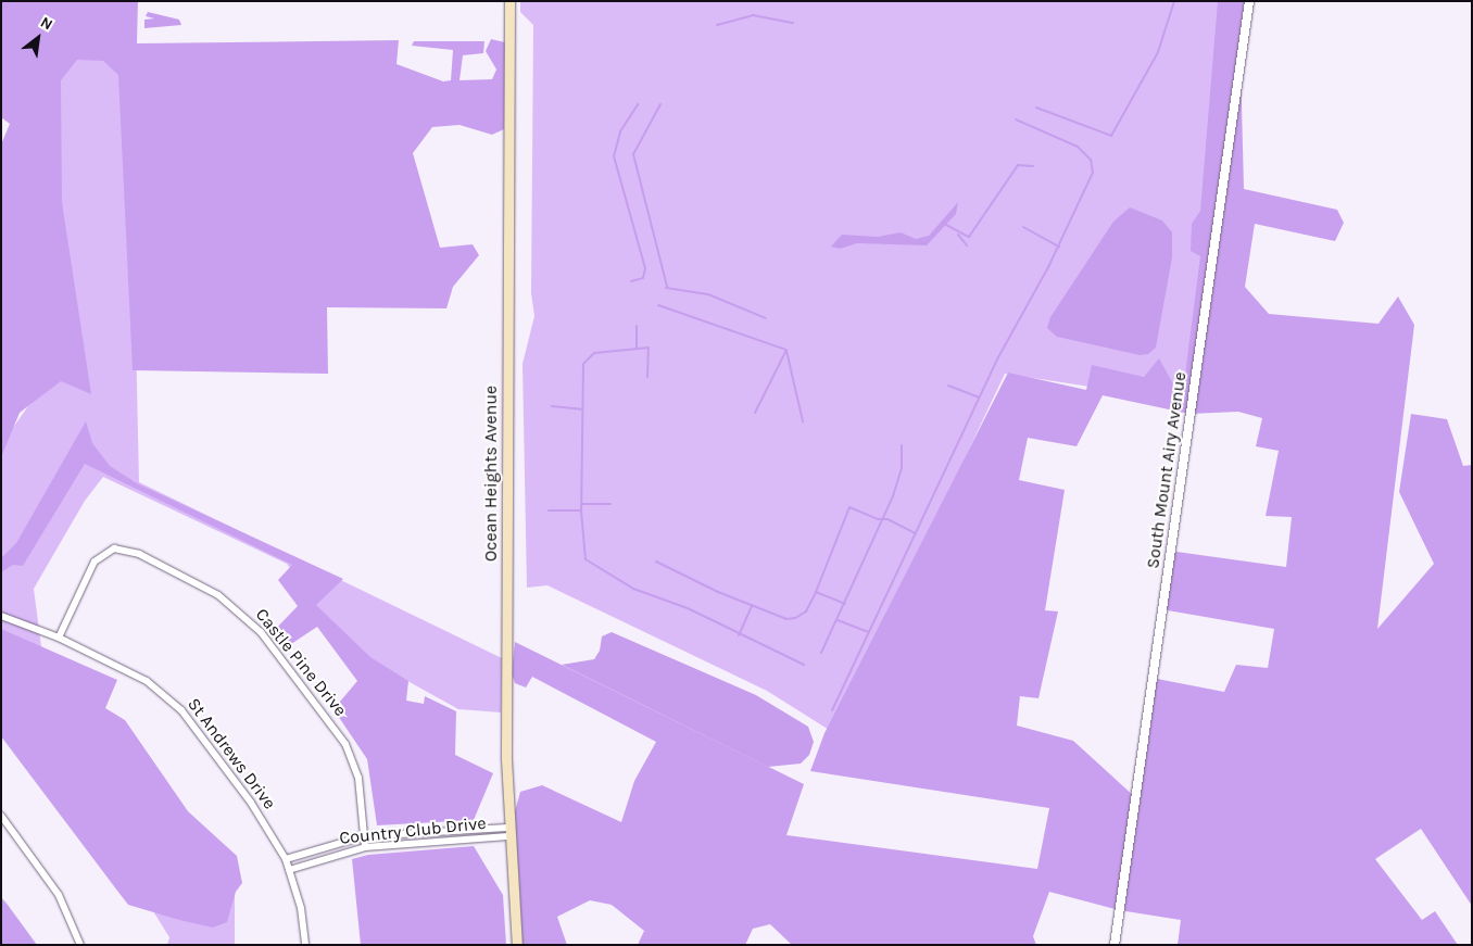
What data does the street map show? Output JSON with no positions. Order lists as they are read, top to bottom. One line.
{"streets":{"main road":["Ocean Heights Avenue"],"street":["South Mount Airy Avenue","Castle Pine Drive","St Andrews Drive","Country Club Drive"]},"crossings":[["Ocean Heights Avenue","Country Club Drive"],["Castle Pine Drive","St Andrews Drive"],["Castle Pine Drive","Country Club Drive"],["St Andrews Drive","Country Club Drive"]],"north":"top right"}
